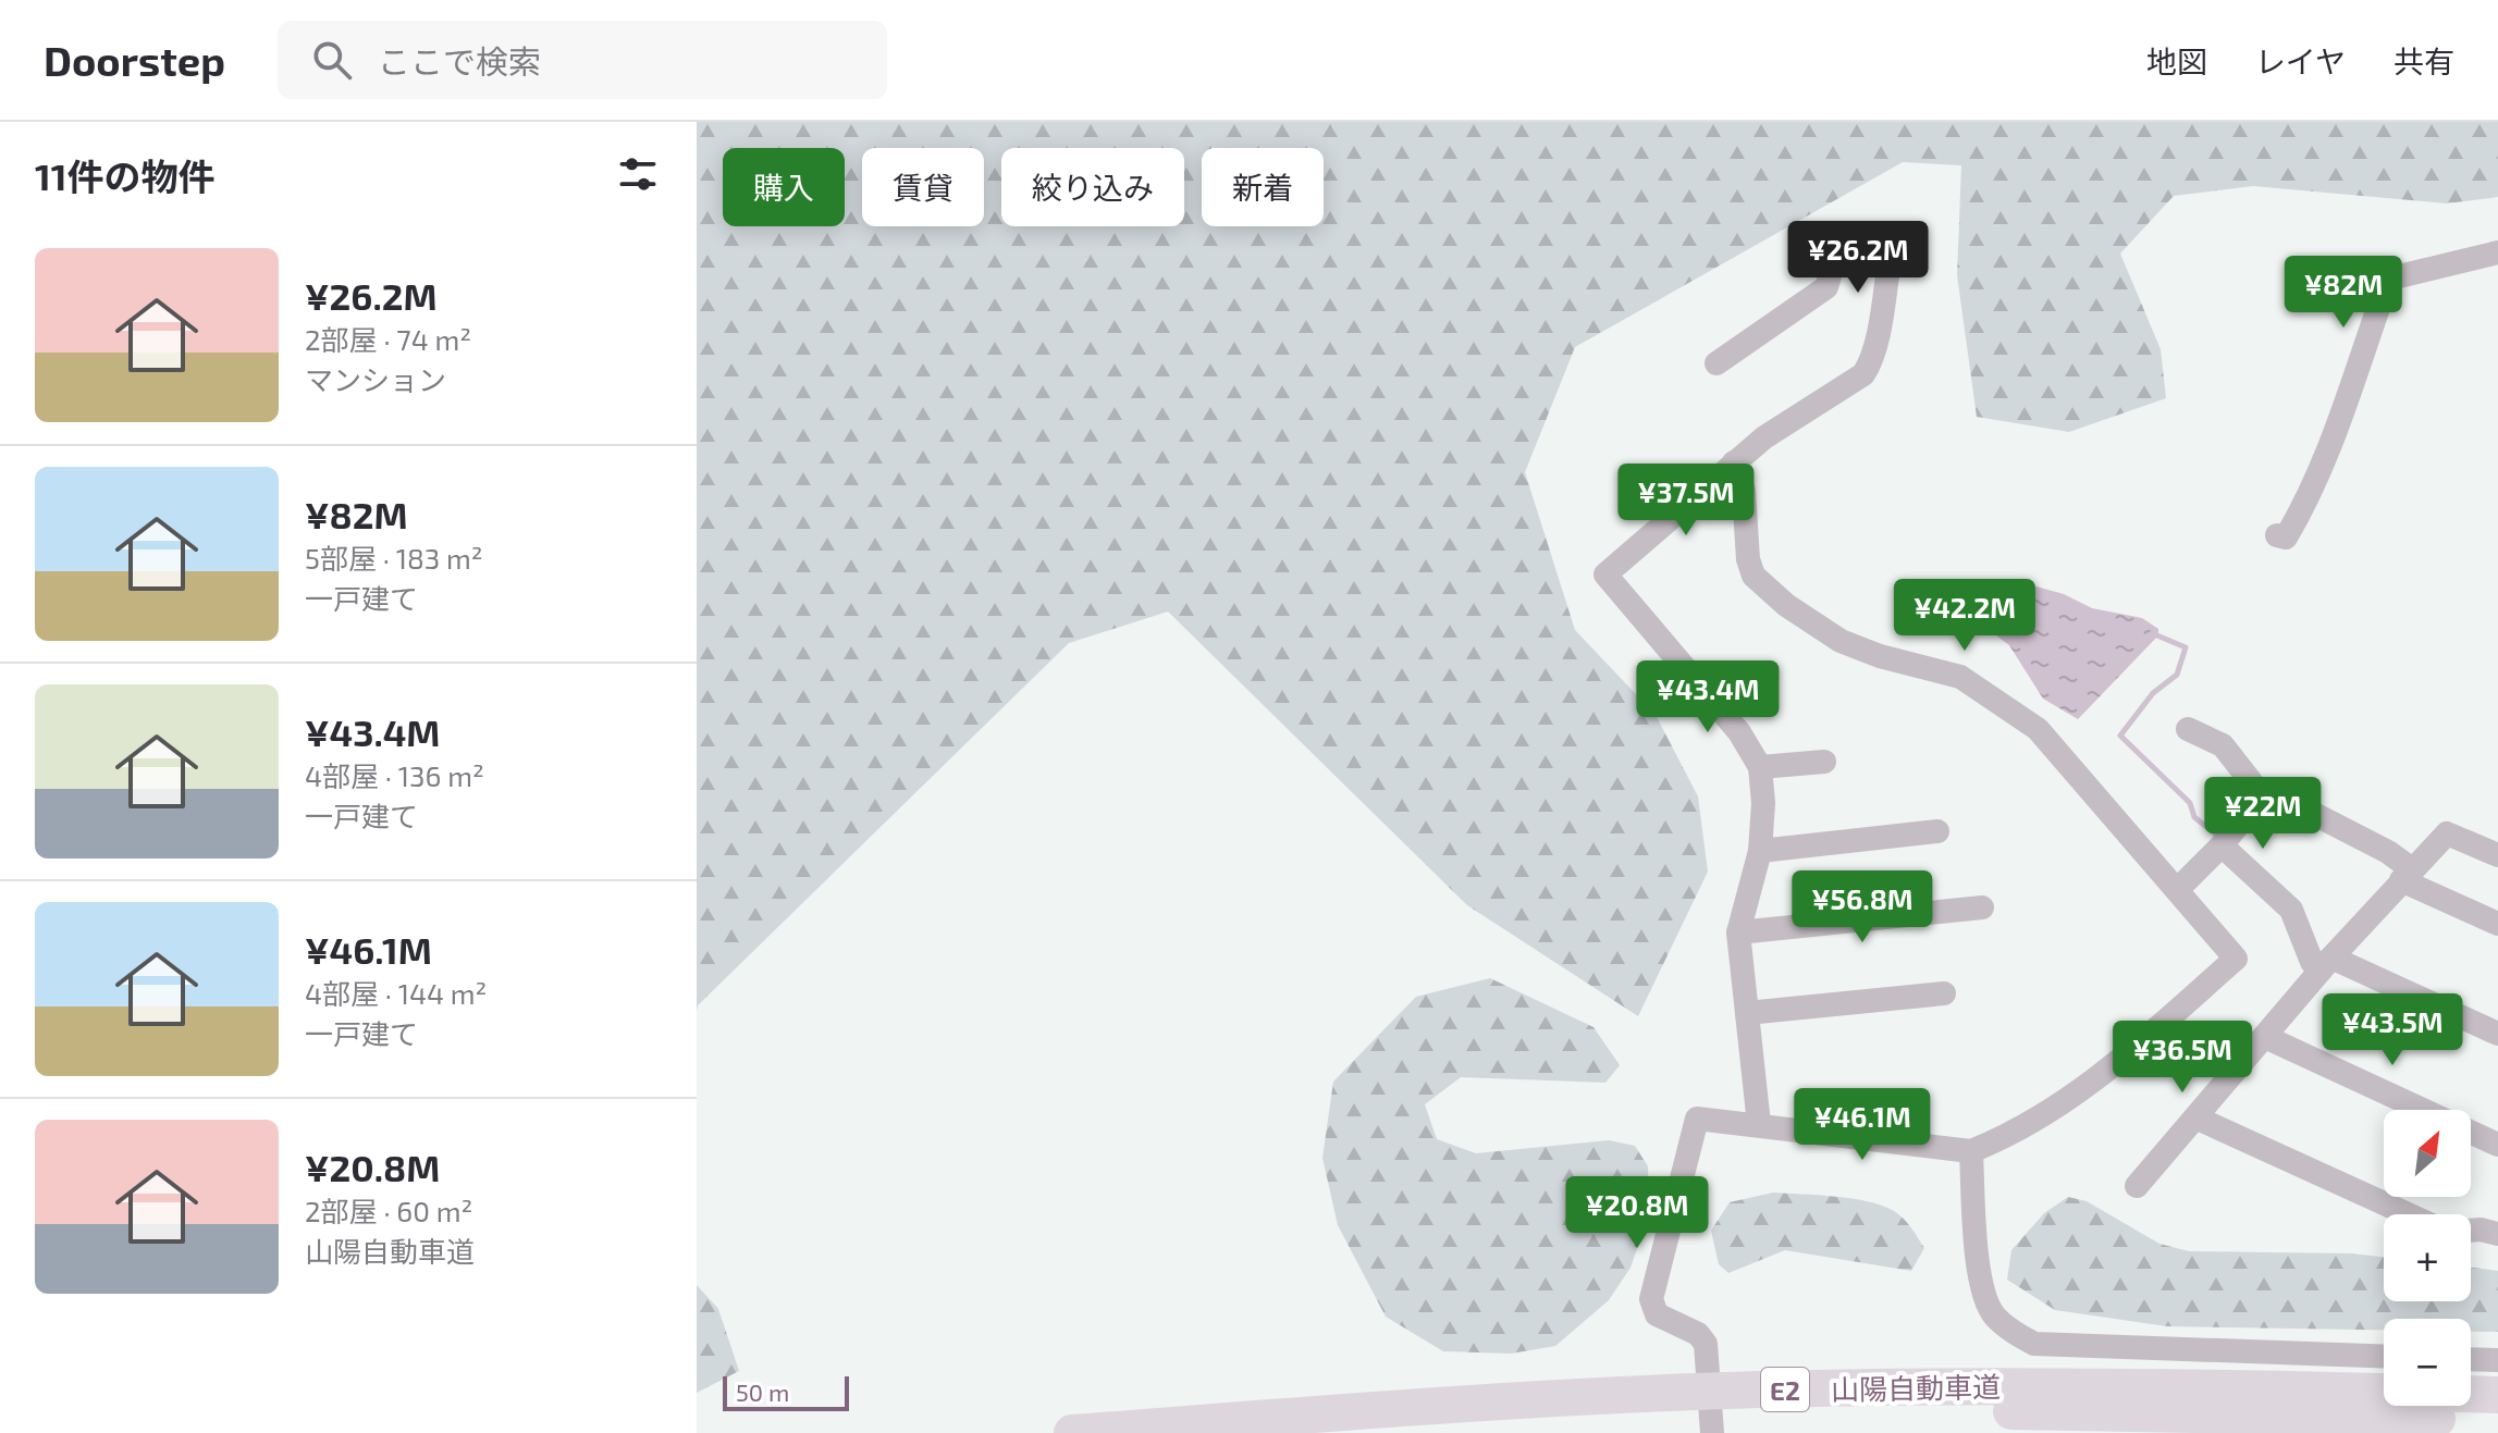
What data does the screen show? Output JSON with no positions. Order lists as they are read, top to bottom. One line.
{"streets":{"highway":["山陽自動車道","E2"]},"scale_bar":"50 m","north":"top right","page":{"header":"Doorstep","search":"ここで検索","nav":["地図","レイヤ","共有"],"heading":"11件の物件","chip":["購入","賃貸","絞り込み","新着"],"price":["¥26.2M","¥82M","¥37.5M","¥42.2M","¥43.4M","¥22M","¥56.8M","¥43.5M","¥36.5M","¥46.1M","¥20.8M"],"list":[{"name":"¥26.2M","note":"2部屋 · 74 m² · マンション"},{"name":"¥82M","note":"5部屋 · 183 m² · 一戸建て"},{"name":"¥43.4M","note":"4部屋 · 136 m² · 一戸建て"},{"name":"¥46.1M","note":"4部屋 · 144 m² · 一戸建て"},{"name":"¥20.8M","note":"2部屋 · 60 m² · 山陽自動車道"}],"map_buttons":["+","−"],"scale":"50 m"}}
